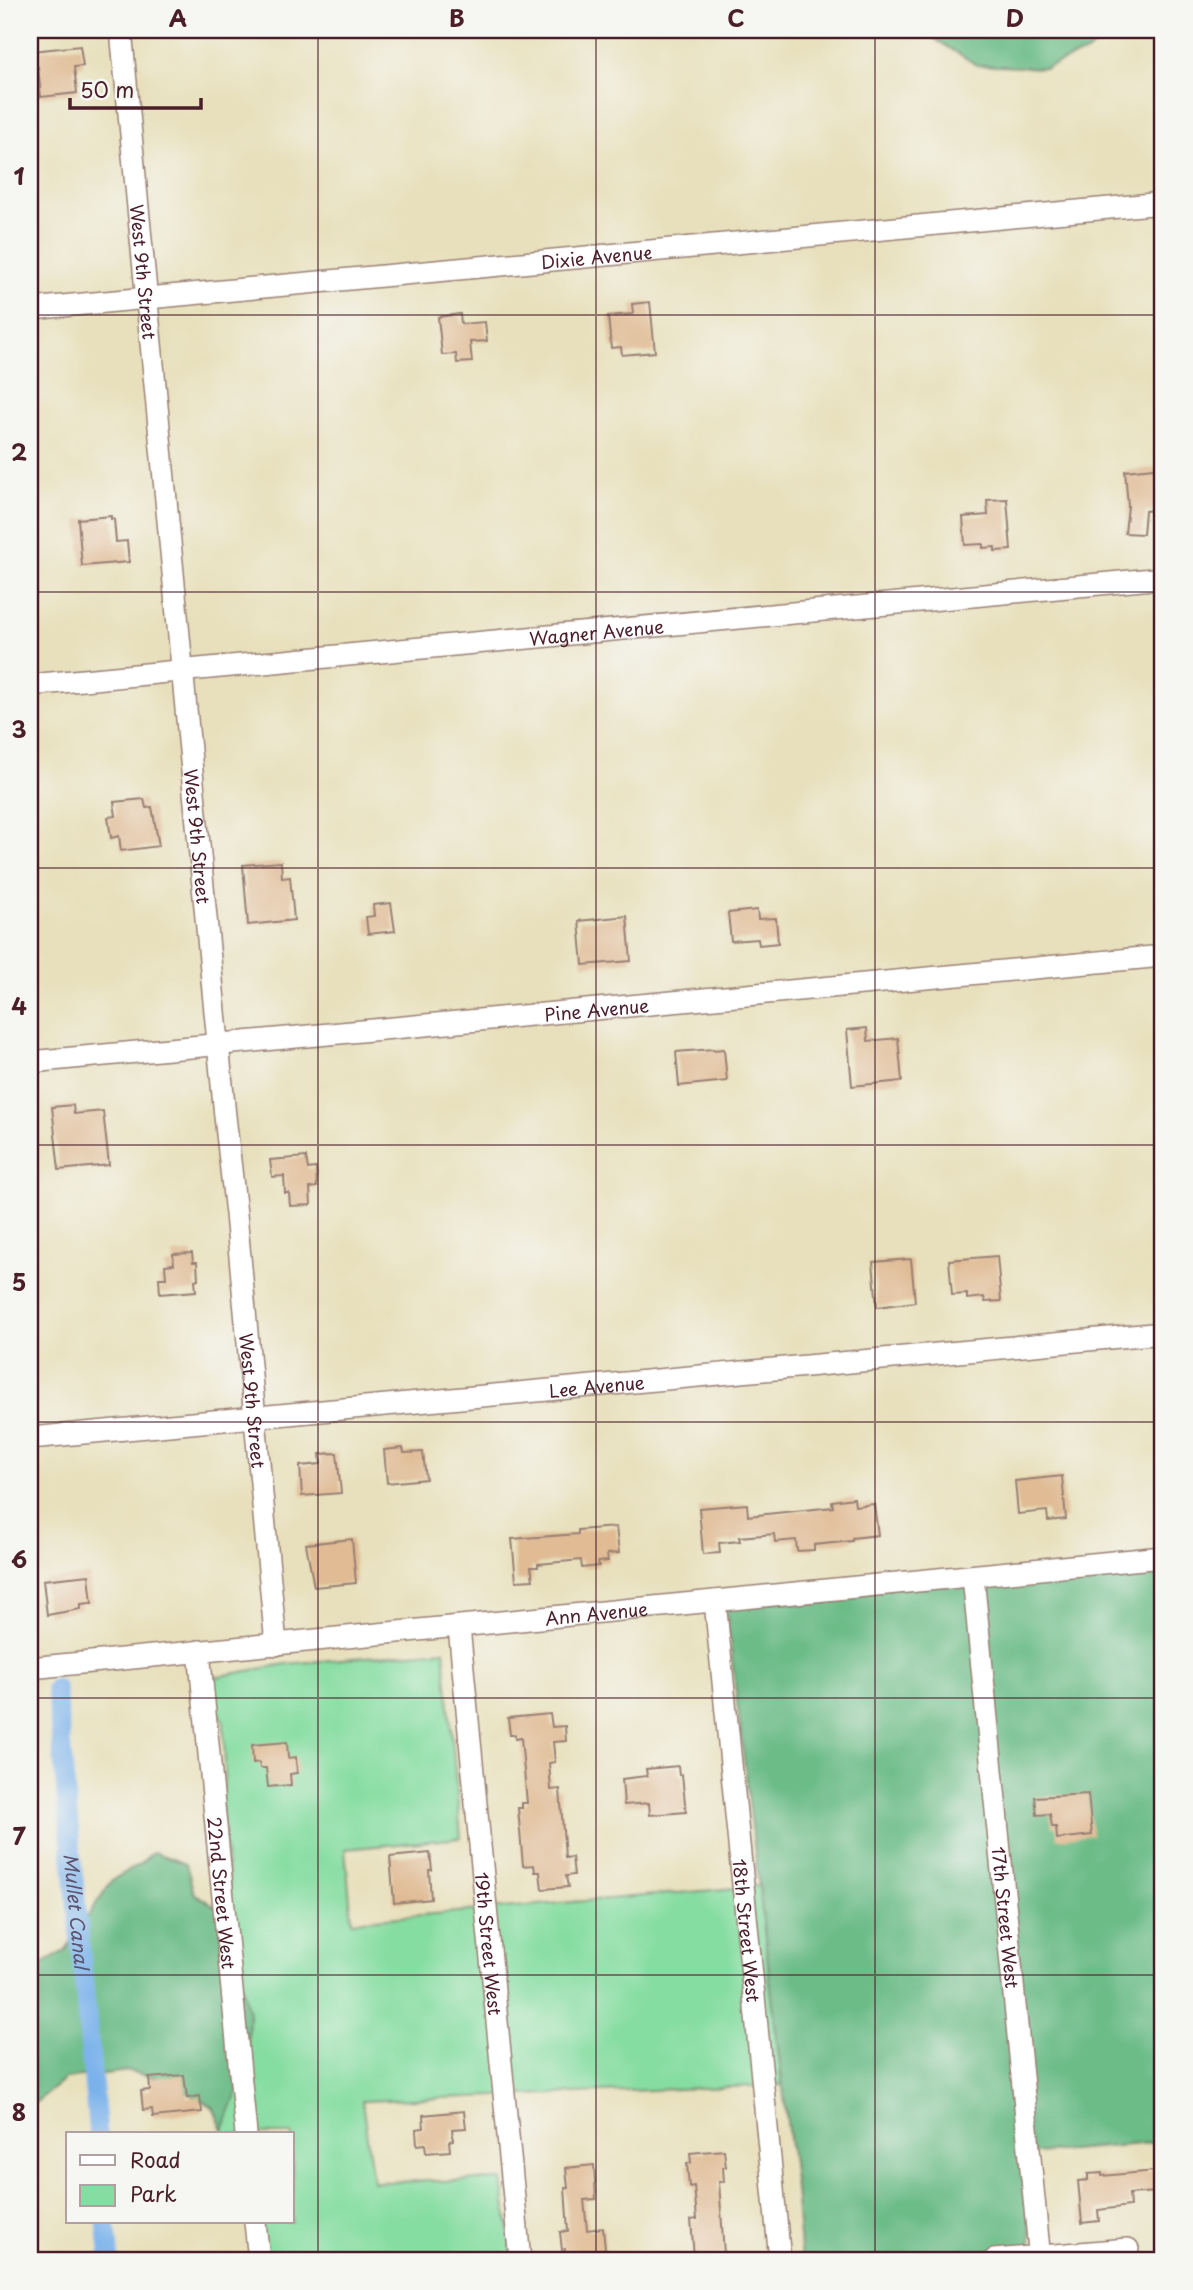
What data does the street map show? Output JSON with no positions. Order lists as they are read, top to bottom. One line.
{"streets":{"street":["Dixie Avenue","West 9th Street","Wagner Avenue","Pine Avenue","Lee Avenue","Ann Avenue","22nd Street West","17th Street West","18th Street West","19th Street West"]},"crossings":[["Dixie Avenue","West 9th Street"],["West 9th Street","Wagner Avenue"],["West 9th Street","Pine Avenue"],["West 9th Street","Lee Avenue"],["West 9th Street","Ann Avenue"],["Ann Avenue","22nd Street West"],["Ann Avenue","17th Street West"],["Ann Avenue","18th Street West"],["Ann Avenue","19th Street West"]],"water":["Mullet Canal"],"legend":["Road","Park"],"scale_bar":"50 m","grid":{"columns":["A","B","C","D"],"rows":["1","2","3","4","5","6","7","8"]}}
